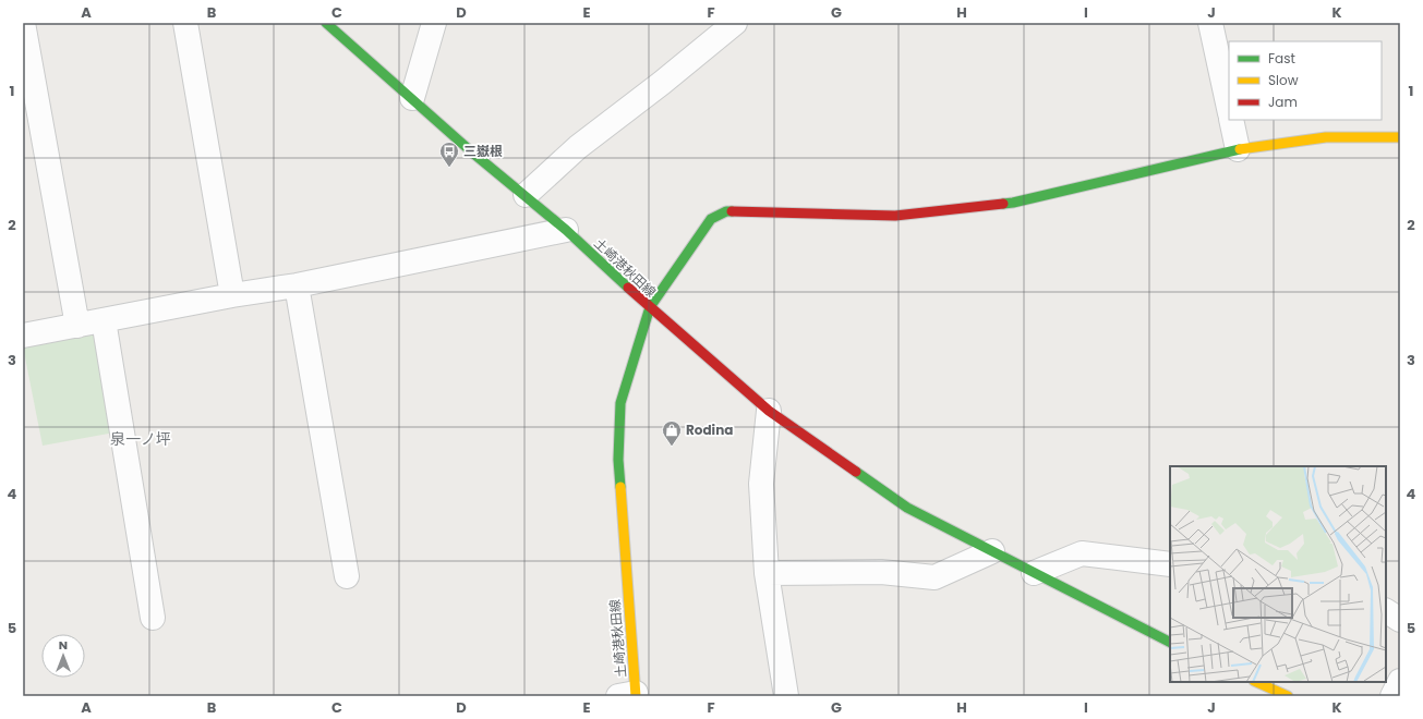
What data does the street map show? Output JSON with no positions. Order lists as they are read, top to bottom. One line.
{"streets":{"street":["土崎港秋田線"]},"districts":["泉一ノ坪"],"places":{"bus stop":["三嶽根"],"shop":["Rodina"]},"legend":["Fast","Slow","Jam"],"north":"top","grid":{"columns":["A","B","C","D","E","F","G","H","I","J","K"],"rows":["1","2","3","4","5"]}}
